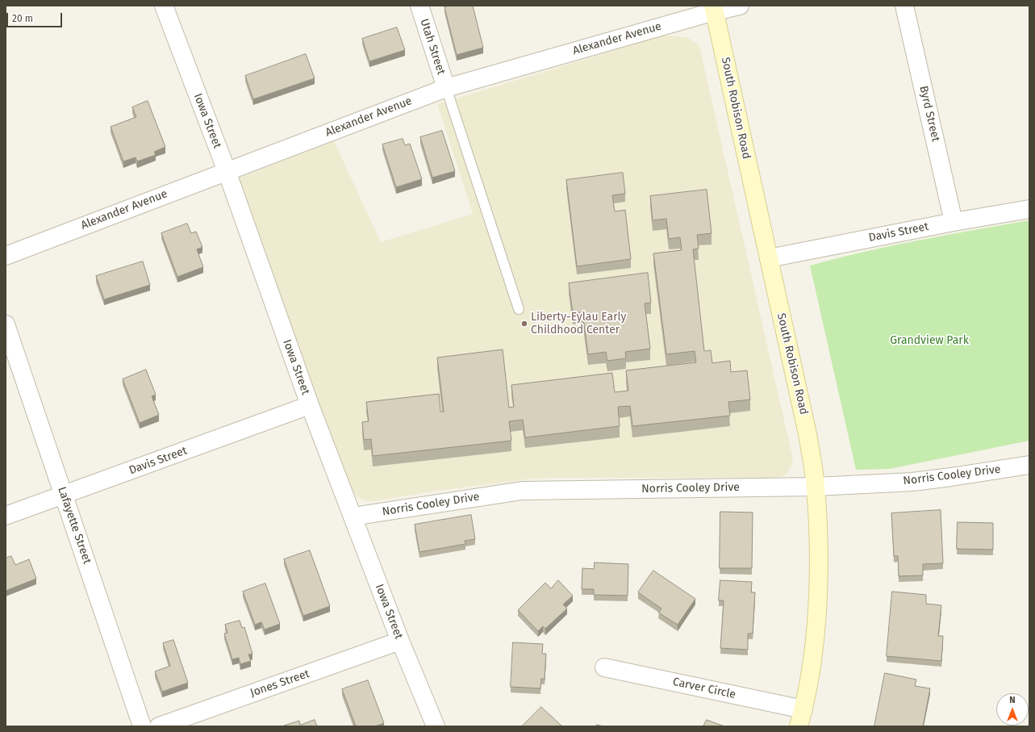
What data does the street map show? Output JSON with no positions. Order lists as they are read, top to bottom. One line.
{"streets":{"main road":["South Robison Road"],"street":["Alexander Avenue","Utah Street","Byrd Street","Iowa Street","Davis Street","Norris Cooley Drive","Lafayette Street","Jones Street","Carver Circle"]},"crossings":[["Alexander Avenue","Utah Street"],["Alexander Avenue","South Robison Road"],["Alexander Avenue","Iowa Street"],["South Robison Road","Davis Street"],["South Robison Road","Norris Cooley Drive"],["South Robison Road","Carver Circle"],["Byrd Street","Davis Street"],["Iowa Street","Davis Street"],["Iowa Street","Norris Cooley Drive"],["Iowa Street","Jones Street"],["Davis Street","Lafayette Street"]],"parks":["Grandview Park"],"places":["Liberty-Eylau Early Childhood Center"],"scale_bar":"20 m","north":"top"}
